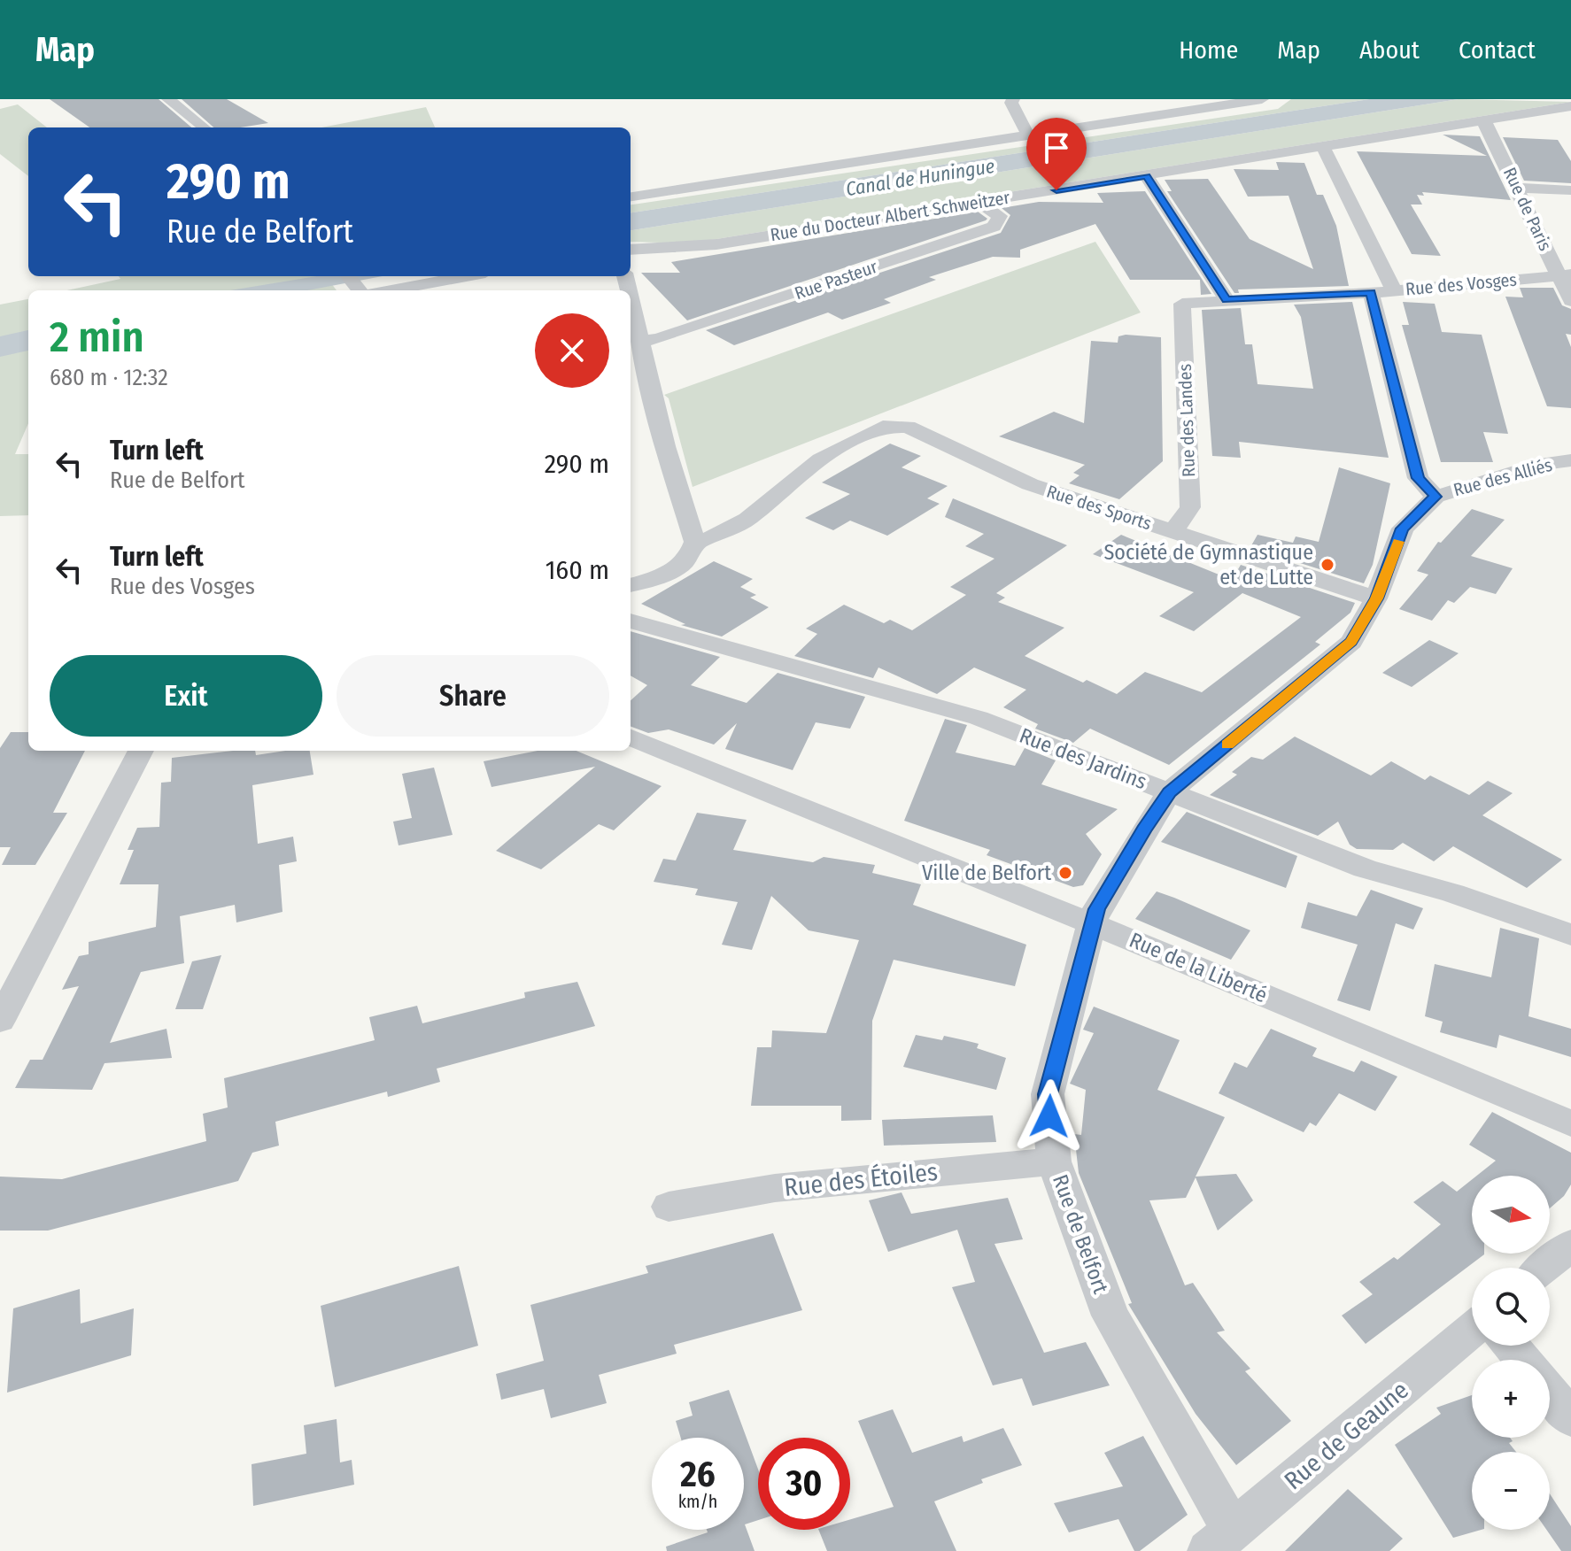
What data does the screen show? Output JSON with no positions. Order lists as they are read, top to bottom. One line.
{"streets":{"street":["Rue de Paris","Rue du Docteur Albert Schweitzer","Rue Pasteur","Rue des Vosges","Rue des Landes","Rue des Alliés","Rue des Sports","Rue des Jardins","Rue de la Liberté","Rue des Étoiles","Rue de Belfort","Rue de Geaune"]},"crossings":[["Rue de Paris","Rue du Docteur Albert Schweitzer"],["Rue de Paris","Rue des Vosges"],["Rue du Docteur Albert Schweitzer","Rue Pasteur"],["Rue des Vosges","Rue des Landes"],["Rue des Landes","Rue des Sports"],["Rue des Alliés","Rue de Belfort"],["Rue des Sports","Rue de Belfort"],["Rue des Jardins","Rue de Belfort"],["Rue de la Liberté","Rue de Belfort"],["Rue des Étoiles","Rue de Belfort"],["Rue de Belfort","Rue de Geaune"]],"water":["Canal de Huningue"],"places":["Société de Gymnastique et de Lutte","Ville de Belfort"],"north":"right","page":{"header":"Map","nav":["Home","Map","About","Contact"],"turn":["290 m","Rue de Belfort"],"heading":["2 min","680 m · 12:32"],"list":[{"name":"Turn left","note":"Rue de Belfort","value":"290 m"},{"name":"Turn left","note":"Rue des Vosges","value":"160 m"}],"buttons":["Exit","Share"],"map_buttons":["+","−"],"speed":"26 km/h","limit":"30"}}
